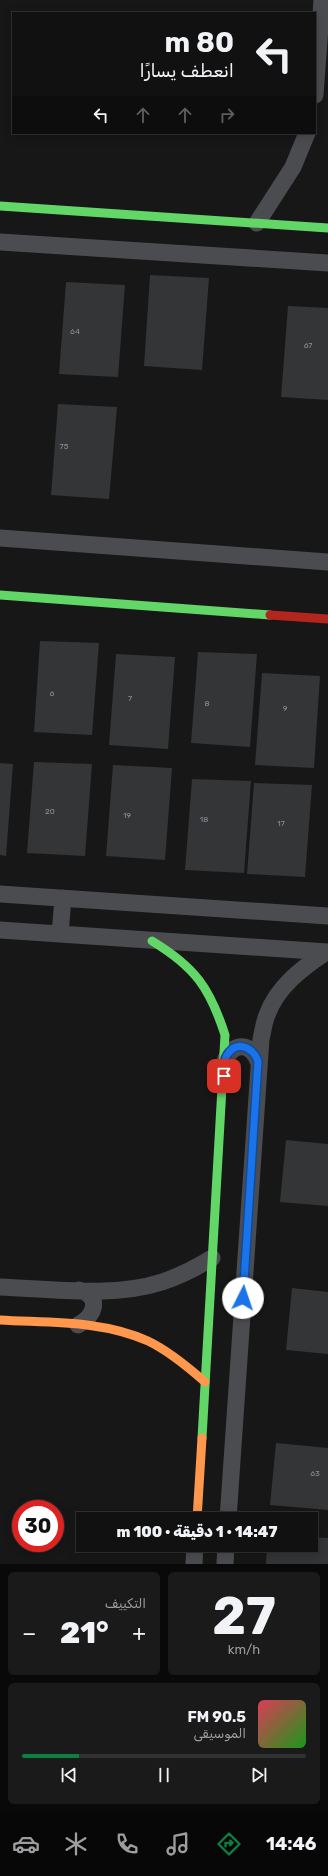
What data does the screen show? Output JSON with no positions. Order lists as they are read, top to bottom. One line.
{"house_numbers":["64","67","75","6","7","8","9","20","19","18","17","63"],"page":{"turn":["80 m","انعطف يسارًا"],"limit":"30","trip":"14:47 · 1 دقيقة · 100 m","tile":[["27","km/h"],"التكييف"],"heat":["−","21°","+"],"song":["90.5 FM","الموسيقى"],"tabs":"14:46"}}
